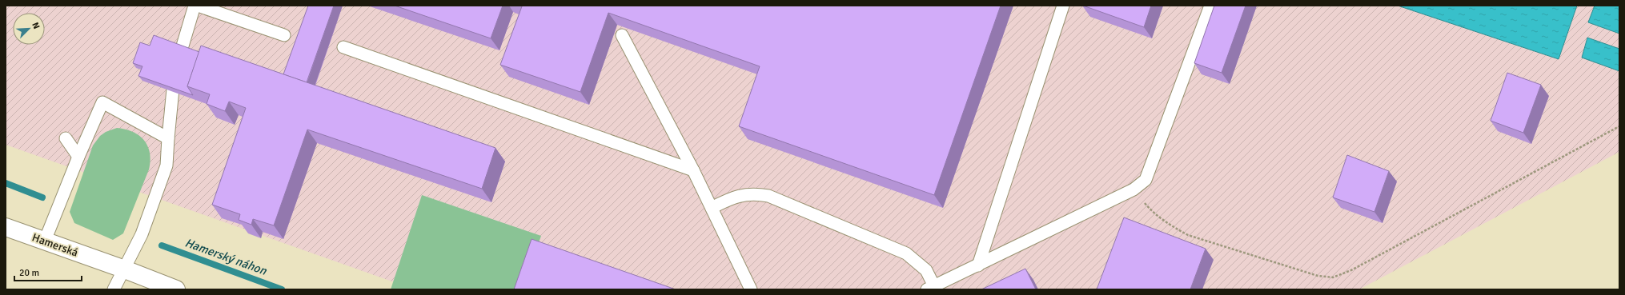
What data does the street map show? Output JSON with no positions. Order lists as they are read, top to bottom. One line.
{"streets":{"street":["Hamerská"]},"water":["Hamerský náhon"],"scale_bar":"20 m","north":"top right"}
